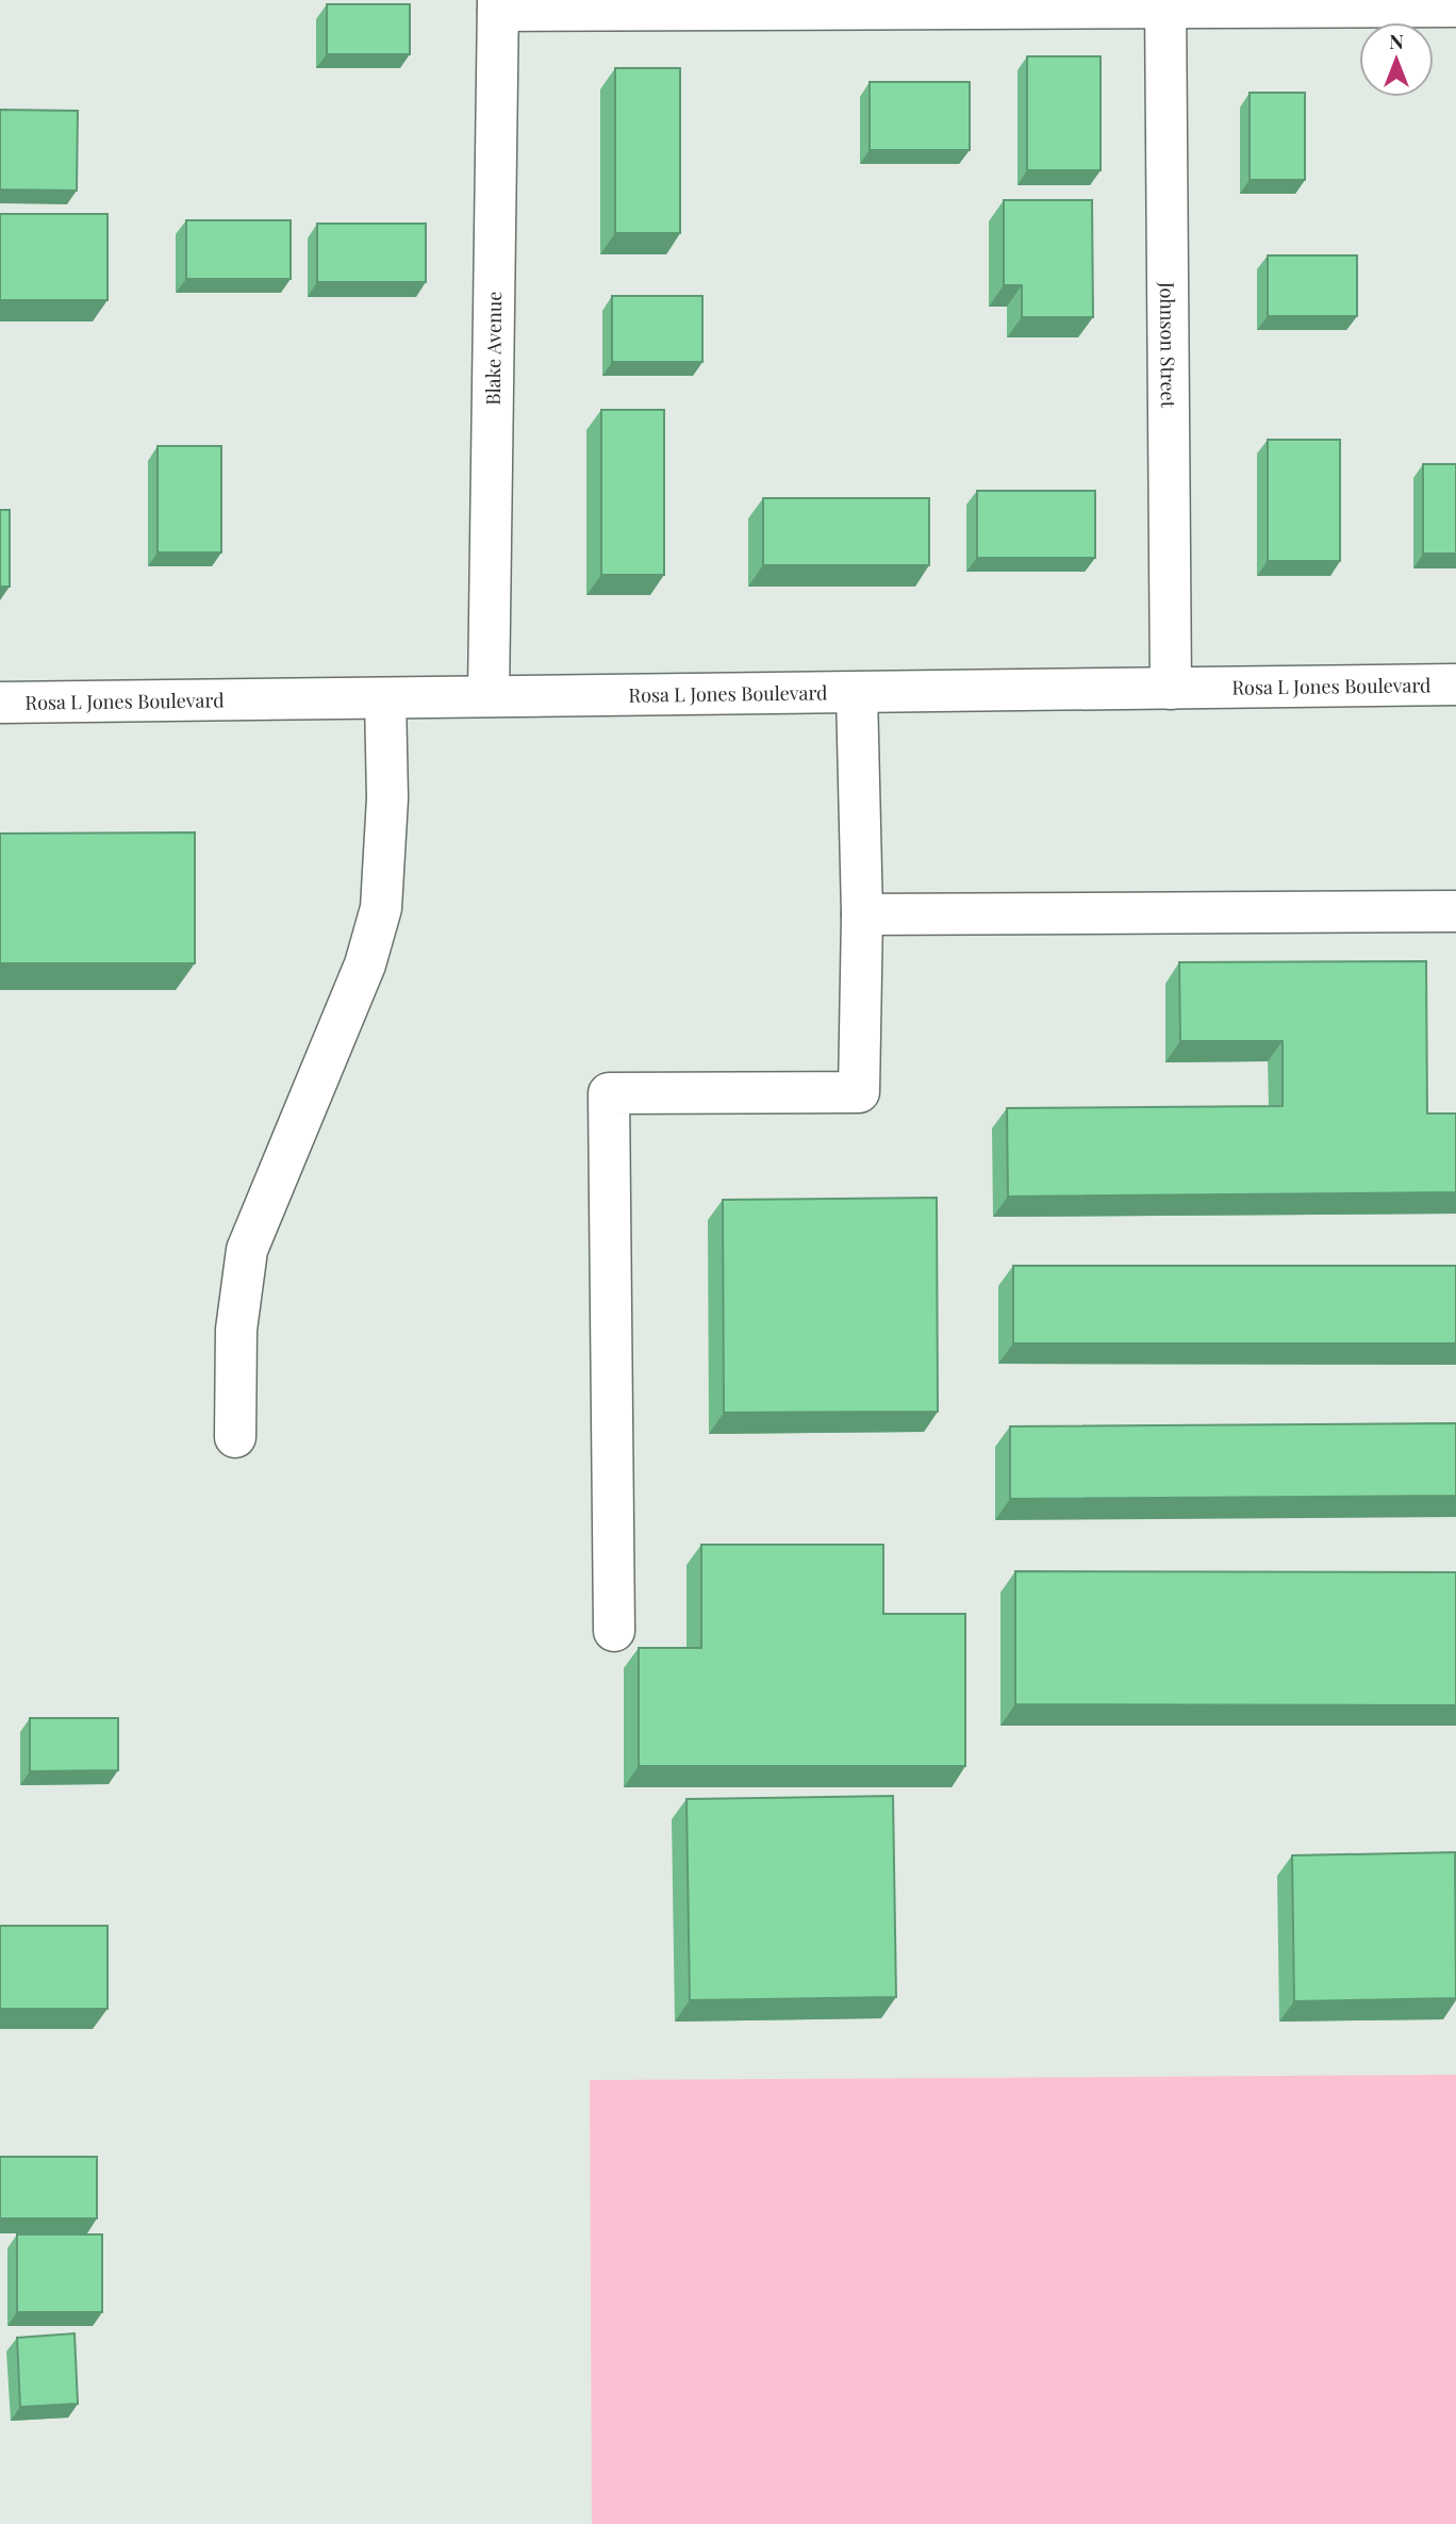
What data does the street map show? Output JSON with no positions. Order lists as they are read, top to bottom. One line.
{"streets":{"street":["Johnson Street","Blake Avenue","Rosa L Jones Boulevard"]},"crossings":[["Johnson Street","Rosa L Jones Boulevard"],["Blake Avenue","Rosa L Jones Boulevard"]],"north":"top"}
